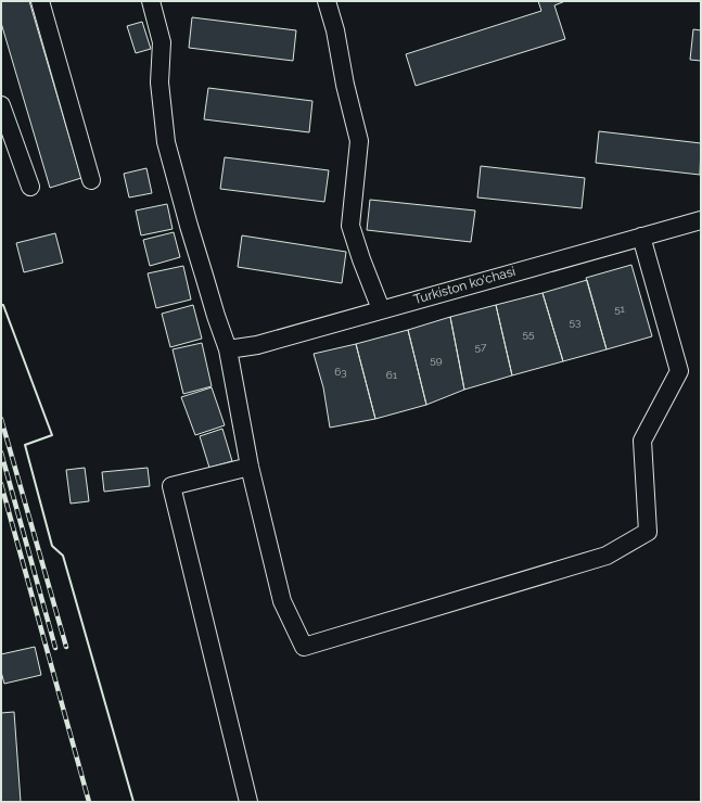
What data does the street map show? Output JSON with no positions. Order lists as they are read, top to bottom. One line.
{"streets":{"street":["Turkiston ko'chasi"]},"house_numbers":["51","53","55","57","59","63","61"]}
